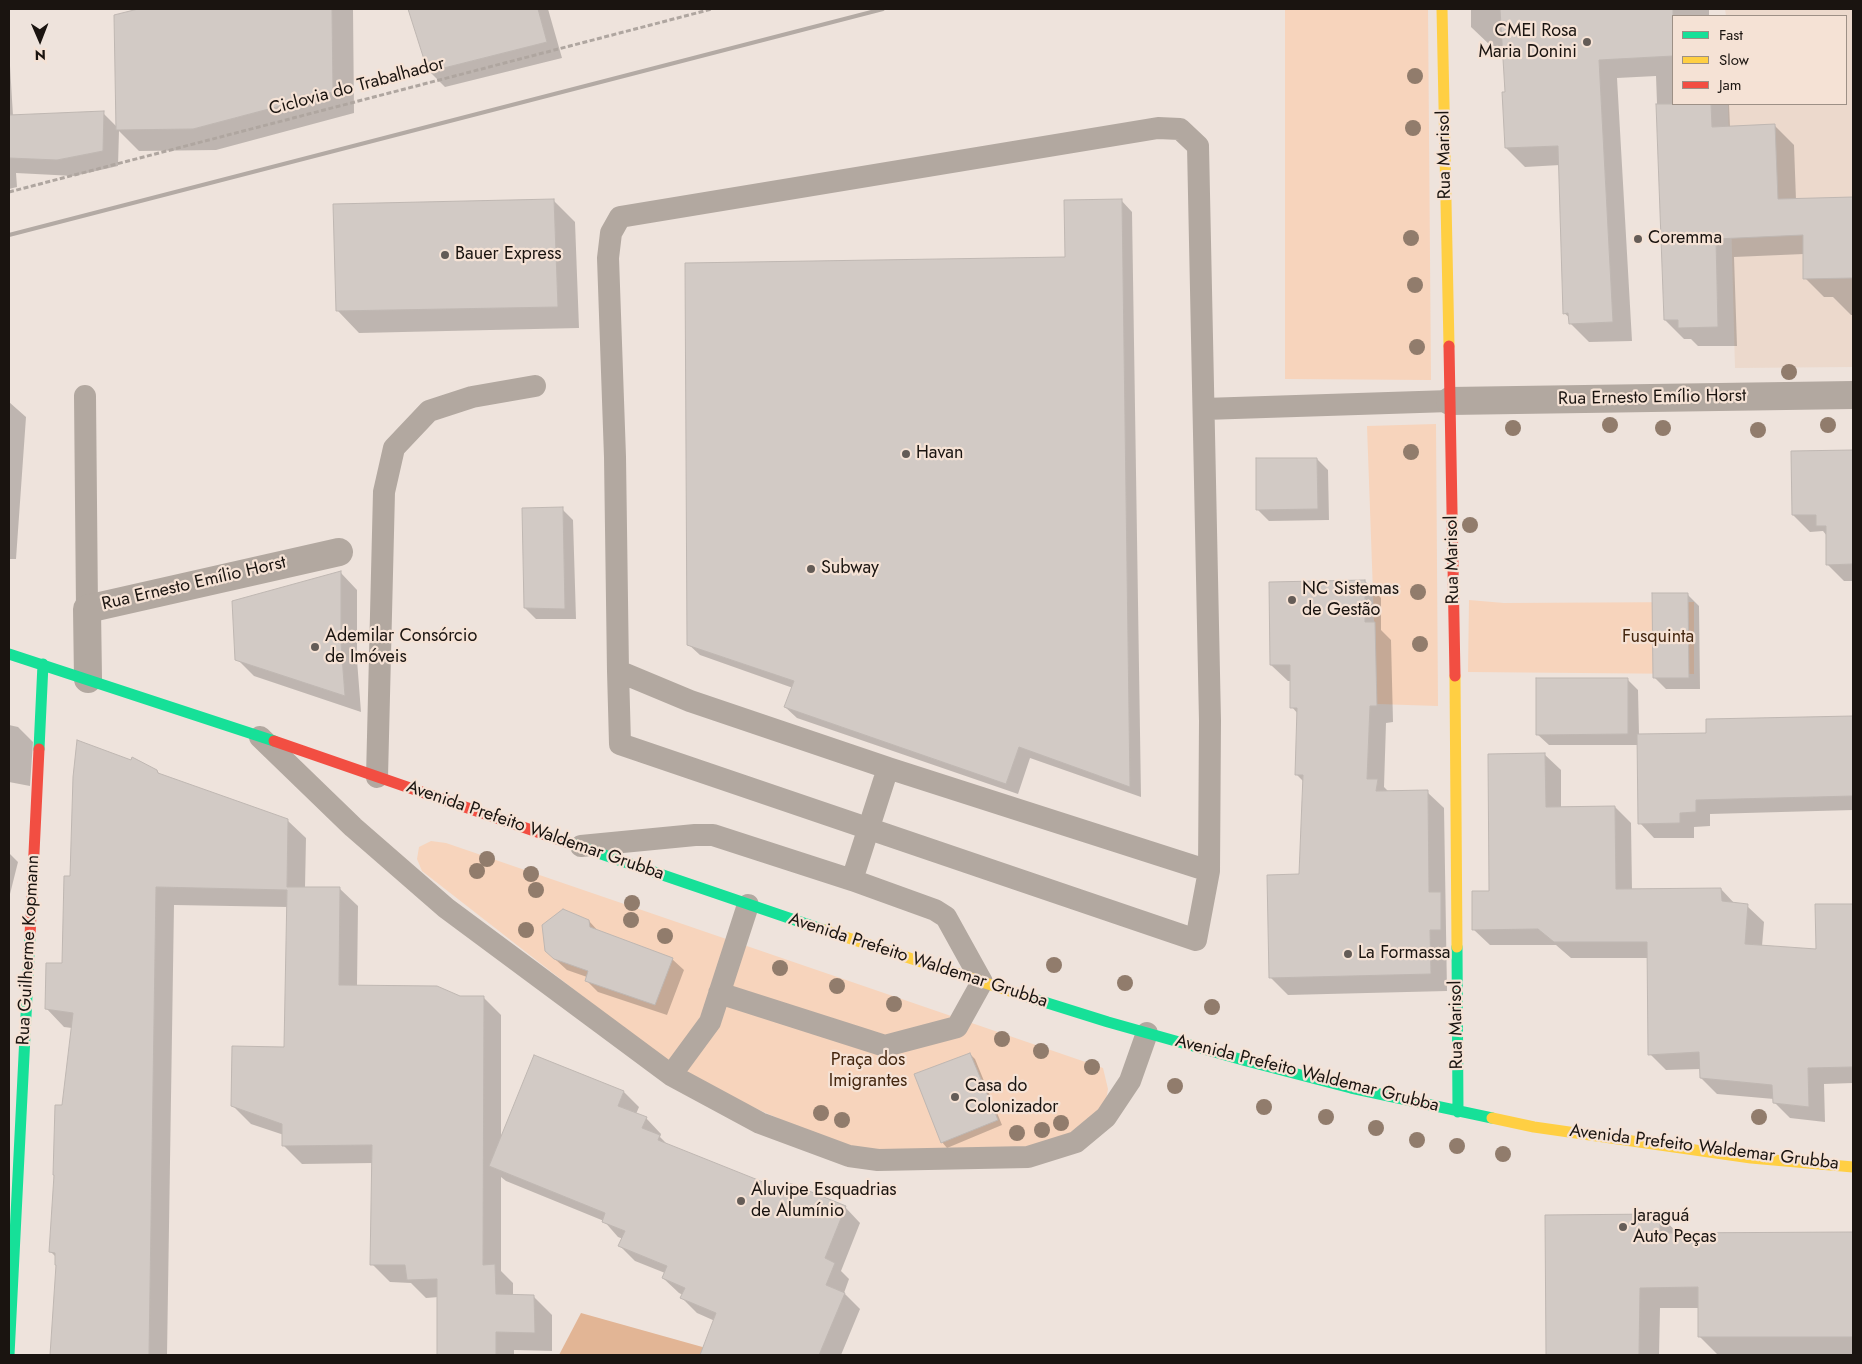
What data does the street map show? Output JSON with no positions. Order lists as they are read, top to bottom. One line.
{"streets":{"main road":["Rua Marisol","Avenida Prefeito Waldemar Grubba","Rua Guilherme Kopmann"],"street":["Rua Ernesto Emílio Horst"],"path":["Ciclovia do Trabalhador"]},"crossings":[["Rua Marisol","Rua Ernesto Emílio Horst"],["Rua Marisol","Avenida Prefeito Waldemar Grubba"],["Rua Ernesto Emílio Horst","Avenida Prefeito Waldemar Grubba"],["Avenida Prefeito Waldemar Grubba","Rua Guilherme Kopmann"]],"parks":["Fusquinta","Praça dos Imigrantes"],"places":["CMEI Rosa Maria Donini","Coremma","Bauer Express","Havan","Subway","NC Sistemas de Gestão","Ademilar Consórcio de Imóveis","La Formassa","Casa do Colonizador","Aluvipe Esquadrias de Alumínio","Jaraguá Auto Peças"],"legend":["Fast","Slow","Jam"],"north":"bottom"}
